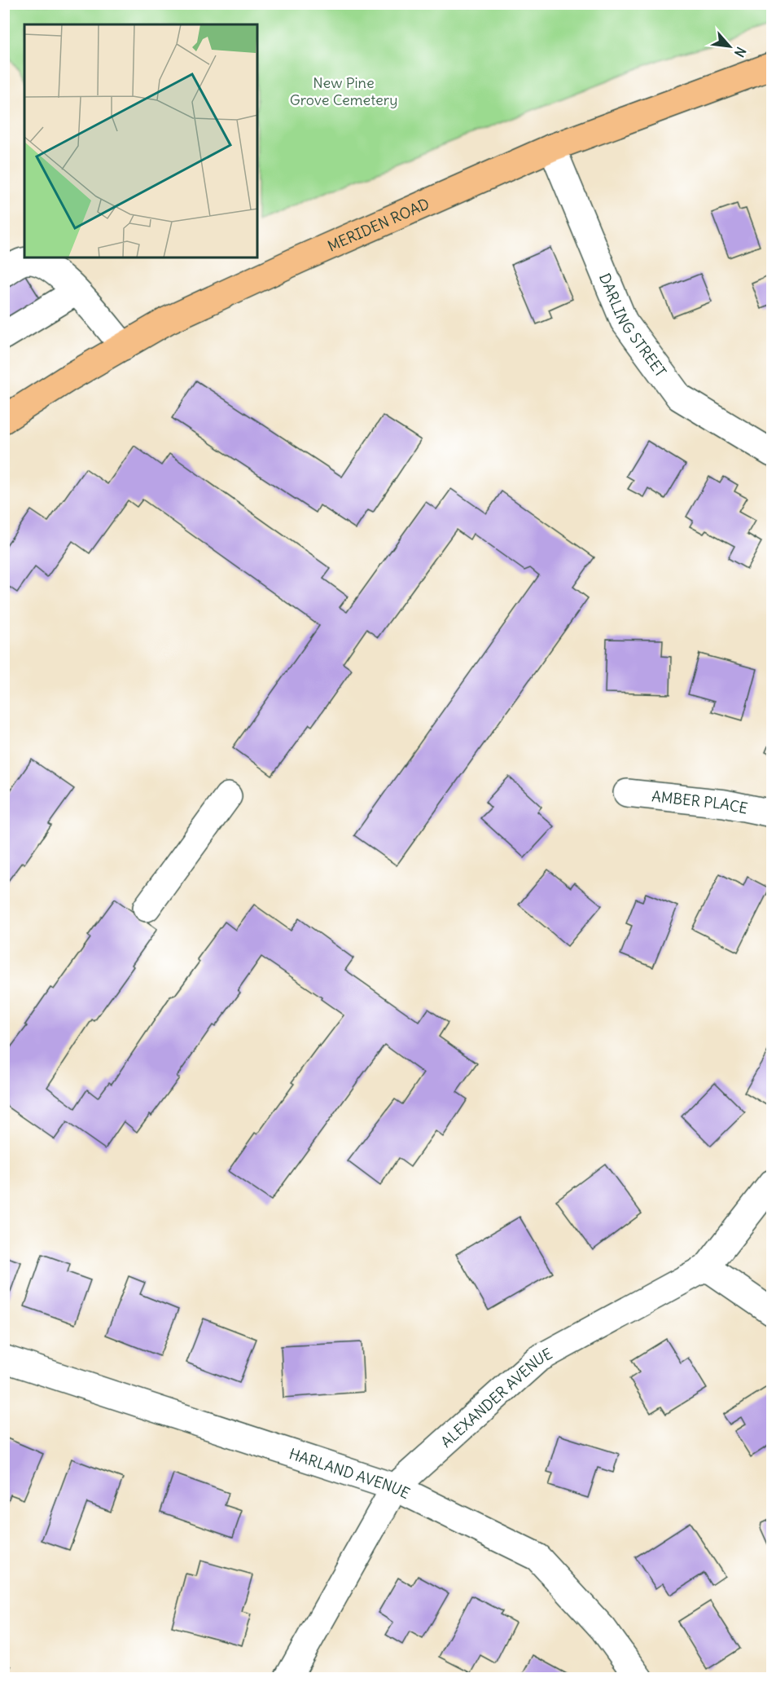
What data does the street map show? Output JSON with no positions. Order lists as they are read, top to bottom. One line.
{"streets":{"main road":["MERIDEN ROAD"],"street":["DARLING STREET","AMBER PLACE","ALEXANDER AVENUE","HARLAND AVENUE"]},"crossings":[["MERIDEN ROAD","DARLING STREET"],["ALEXANDER AVENUE","HARLAND AVENUE"]],"parks":["New Pine Grove Cemetery"],"north":"bottom right"}
